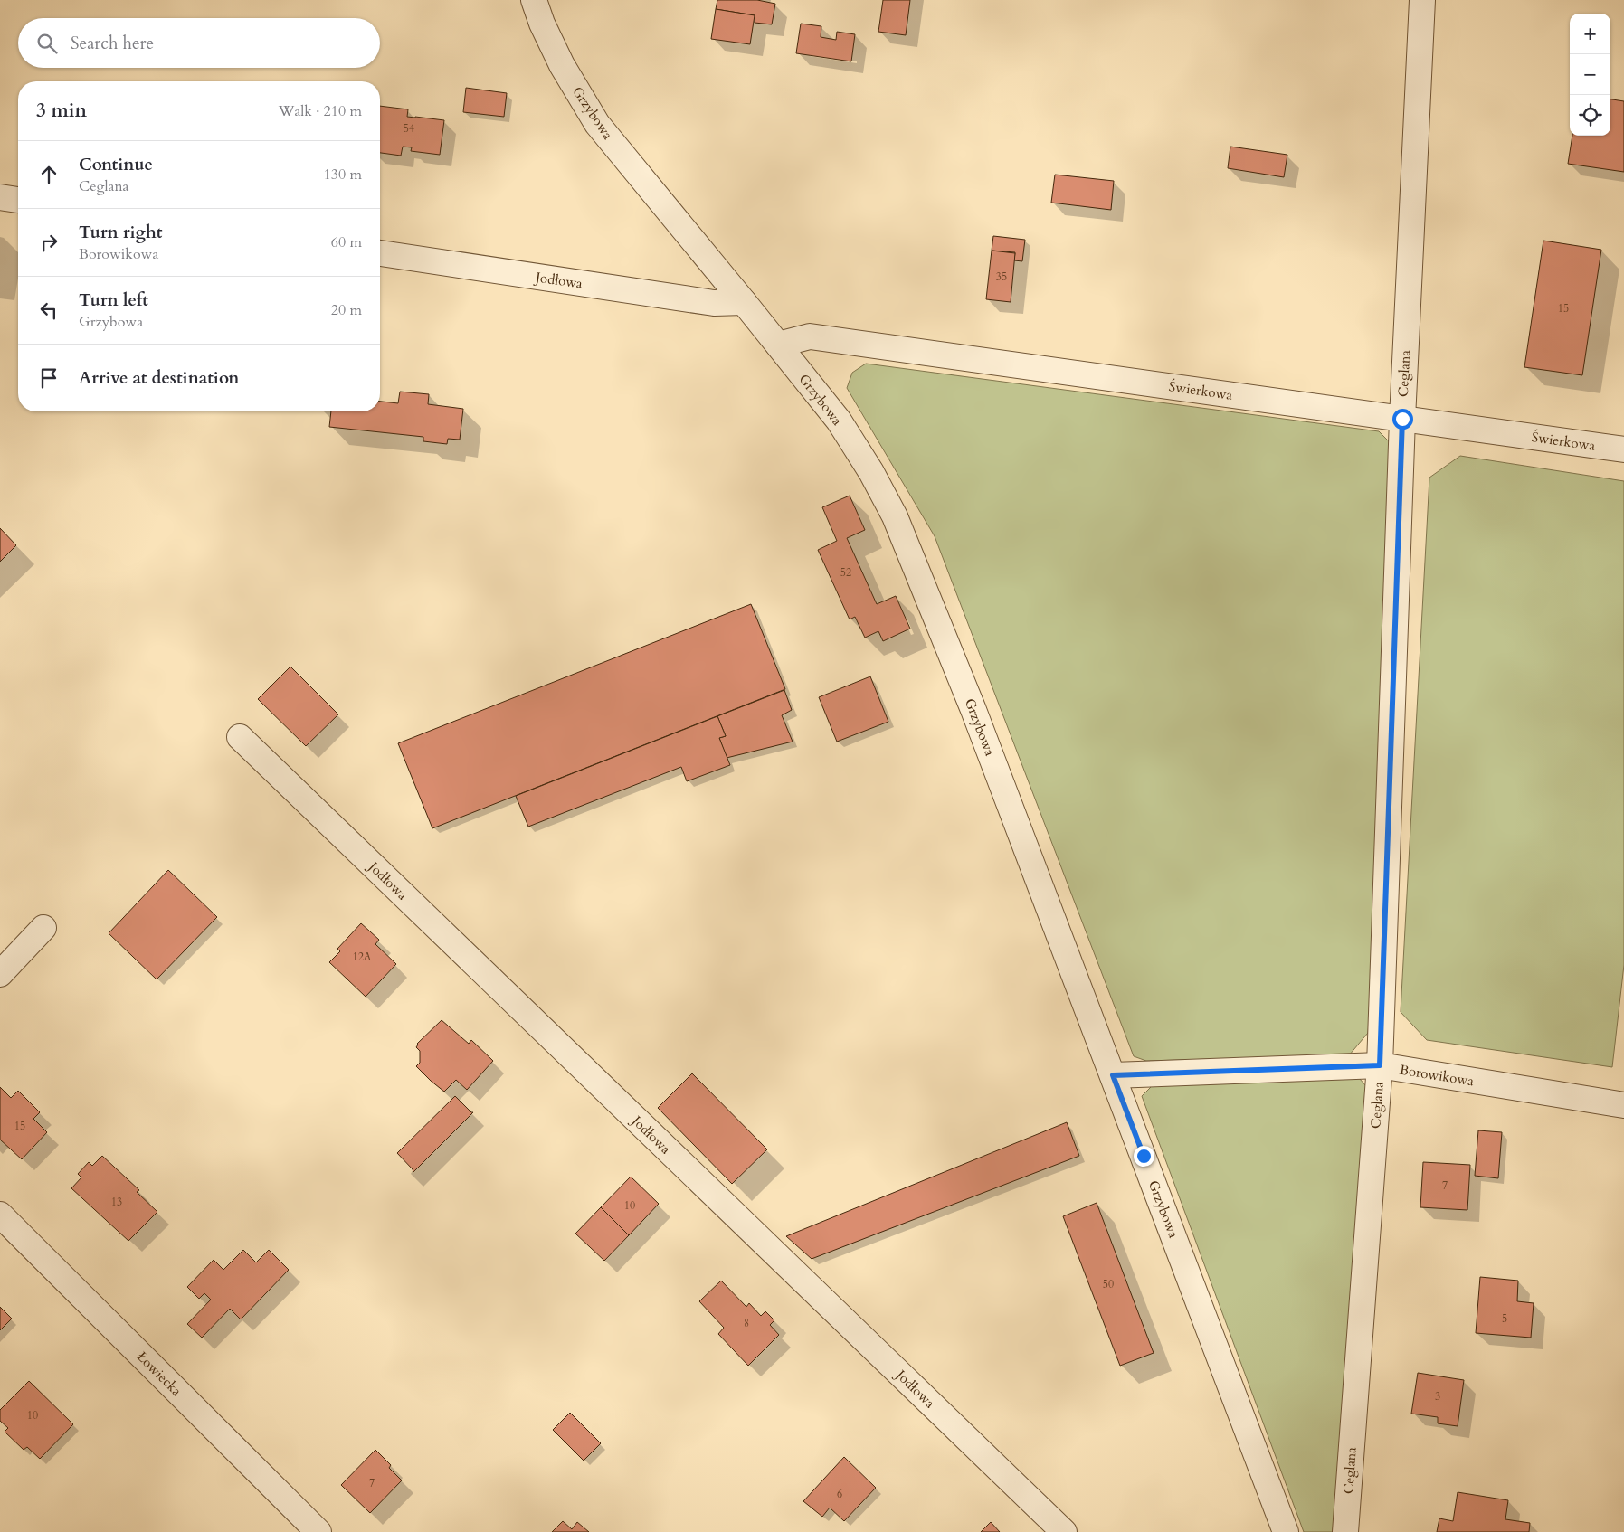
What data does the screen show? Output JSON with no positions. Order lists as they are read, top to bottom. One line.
{"streets":{"street":["Grzybowa","Jodłowa","Ceglana","Świerkowa","Borowikowa","Łowiecka"]},"crossings":[["Grzybowa","Jodłowa"],["Grzybowa","Świerkowa"],["Grzybowa","Borowikowa"],["Ceglana","Świerkowa"],["Ceglana","Borowikowa"]],"house_numbers":["54","35","15","52","12A","15","7","13","10","50","5","8","3","10","7","6"],"page":{"map_buttons":["+","−"],"search":"Search here","heading":["3 min","Walk · 210 m"],"list":[["Continue","Ceglana","130 m"],["Turn right","Borowikowa","60 m"],["Turn left","Grzybowa","20 m"],"Arrive at destination"]}}
